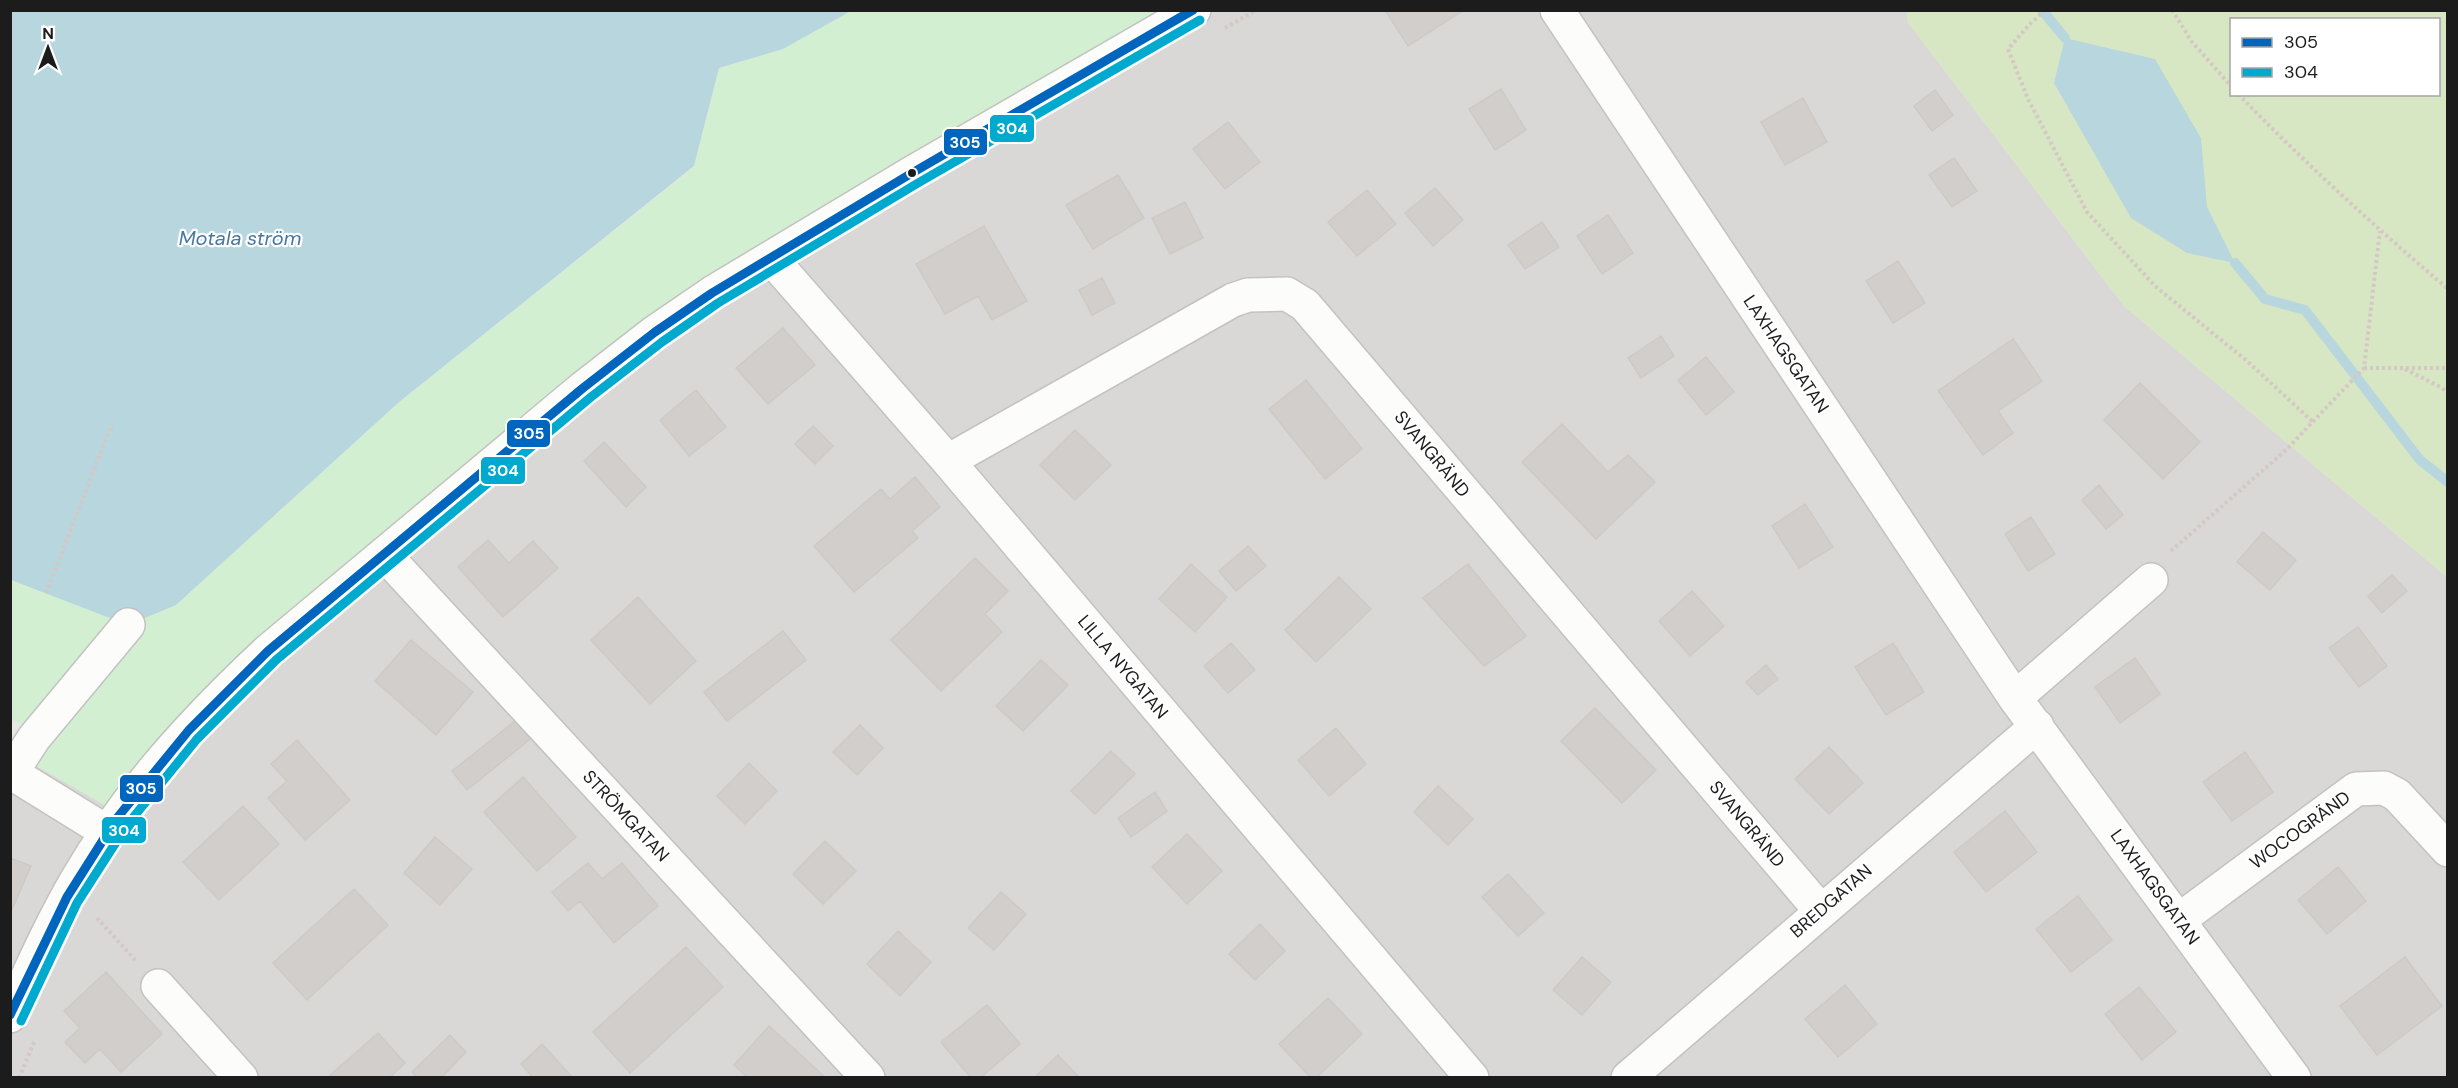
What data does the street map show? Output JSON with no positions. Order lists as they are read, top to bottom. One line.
{"streets":{"street":["LAXHAGSGATAN","SVANGRÄND","LILLA NYGATAN","STRÖMGATAN","WOCOGRÄND","BREDGATAN"]},"crossings":[["LAXHAGSGATAN","WOCOGRÄND"],["LAXHAGSGATAN","BREDGATAN"],["SVANGRÄND","LILLA NYGATAN"],["SVANGRÄND","BREDGATAN"]],"water":["Motala ström"],"lines":["transit line 305","transit line 304"],"legend":["305","304"],"north":"top"}
